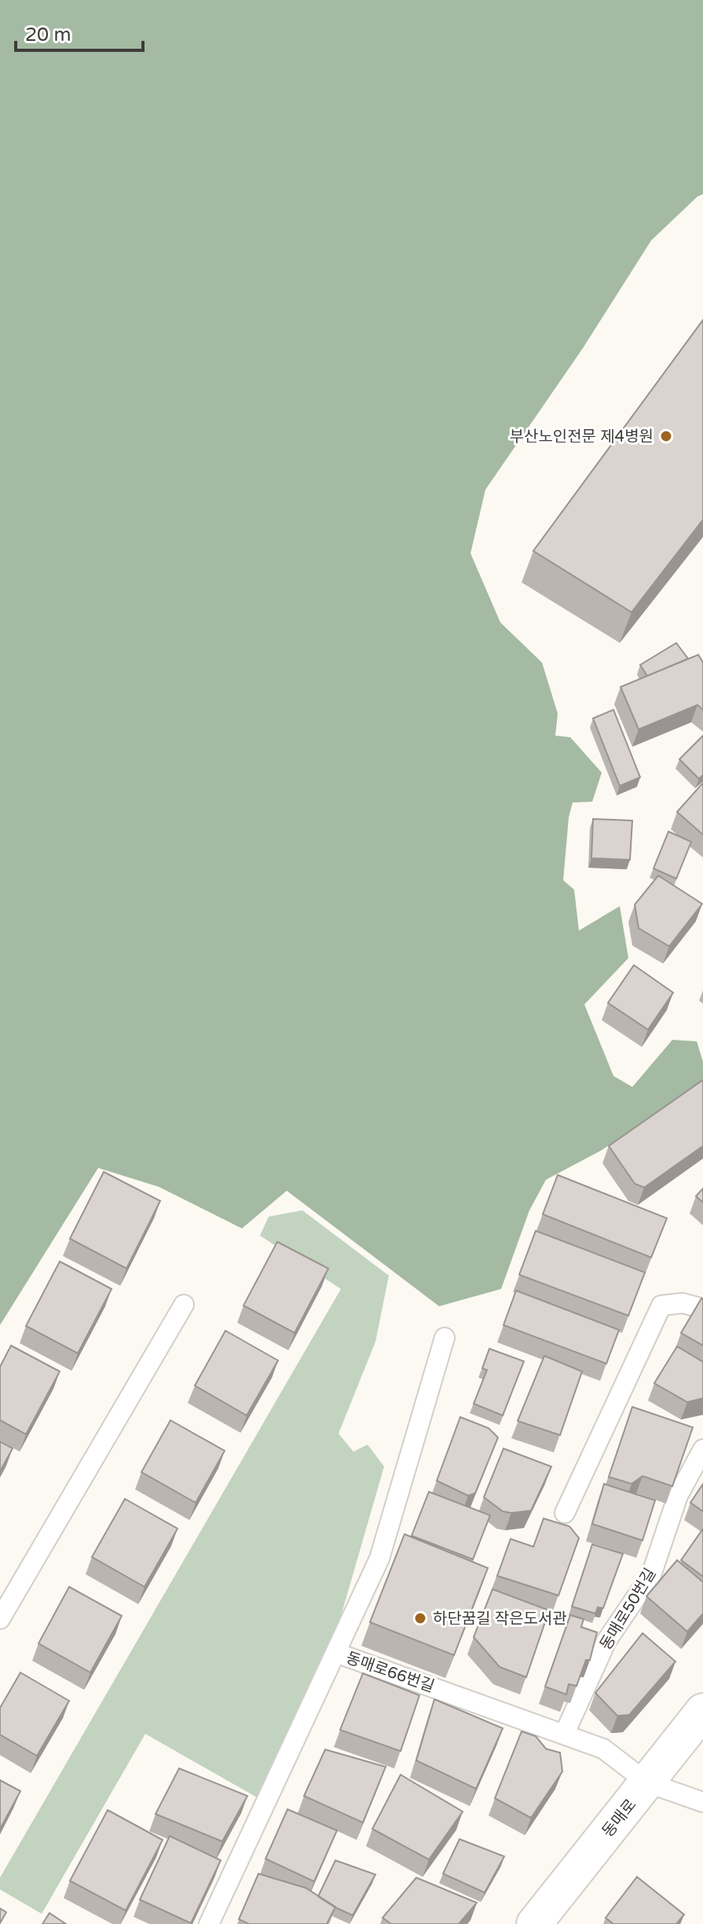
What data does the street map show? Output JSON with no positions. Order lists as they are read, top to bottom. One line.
{"streets":{"street":["동매로"],"lane":["동매로50번길","동매로66번길"]},"crossings":[["동매로50번길","동매로66번길"],["동매로66번길","동매로"]],"places":["부산노인전문 제4병원","하단꿈길 작은도서관"],"scale_bar":"20 m"}
